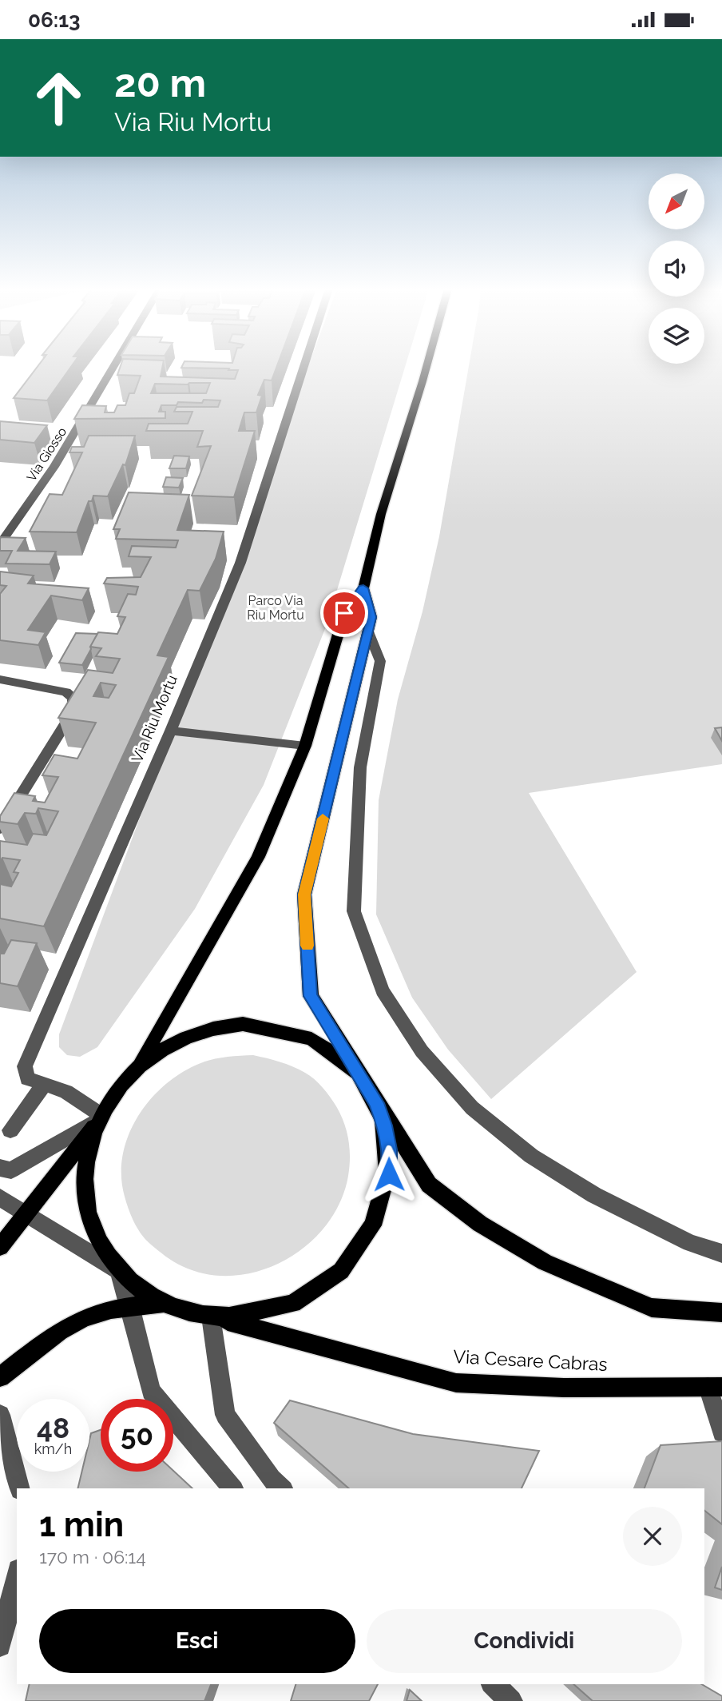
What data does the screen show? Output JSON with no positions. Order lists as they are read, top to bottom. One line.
{"streets":{"main road":["Via Cesare Cabras"],"street":["Via Giosso","Via Riu Mortu"]},"parks":["Parco Via Riu Mortu"],"north":"bottom left","page":{"status":"06:13","turn":["20 m","Via Riu Mortu"],"speed":"48 km/h","limit":"50","heading":["1 min","170 m · 06:14"],"buttons":["Esci","Condividi"]}}
